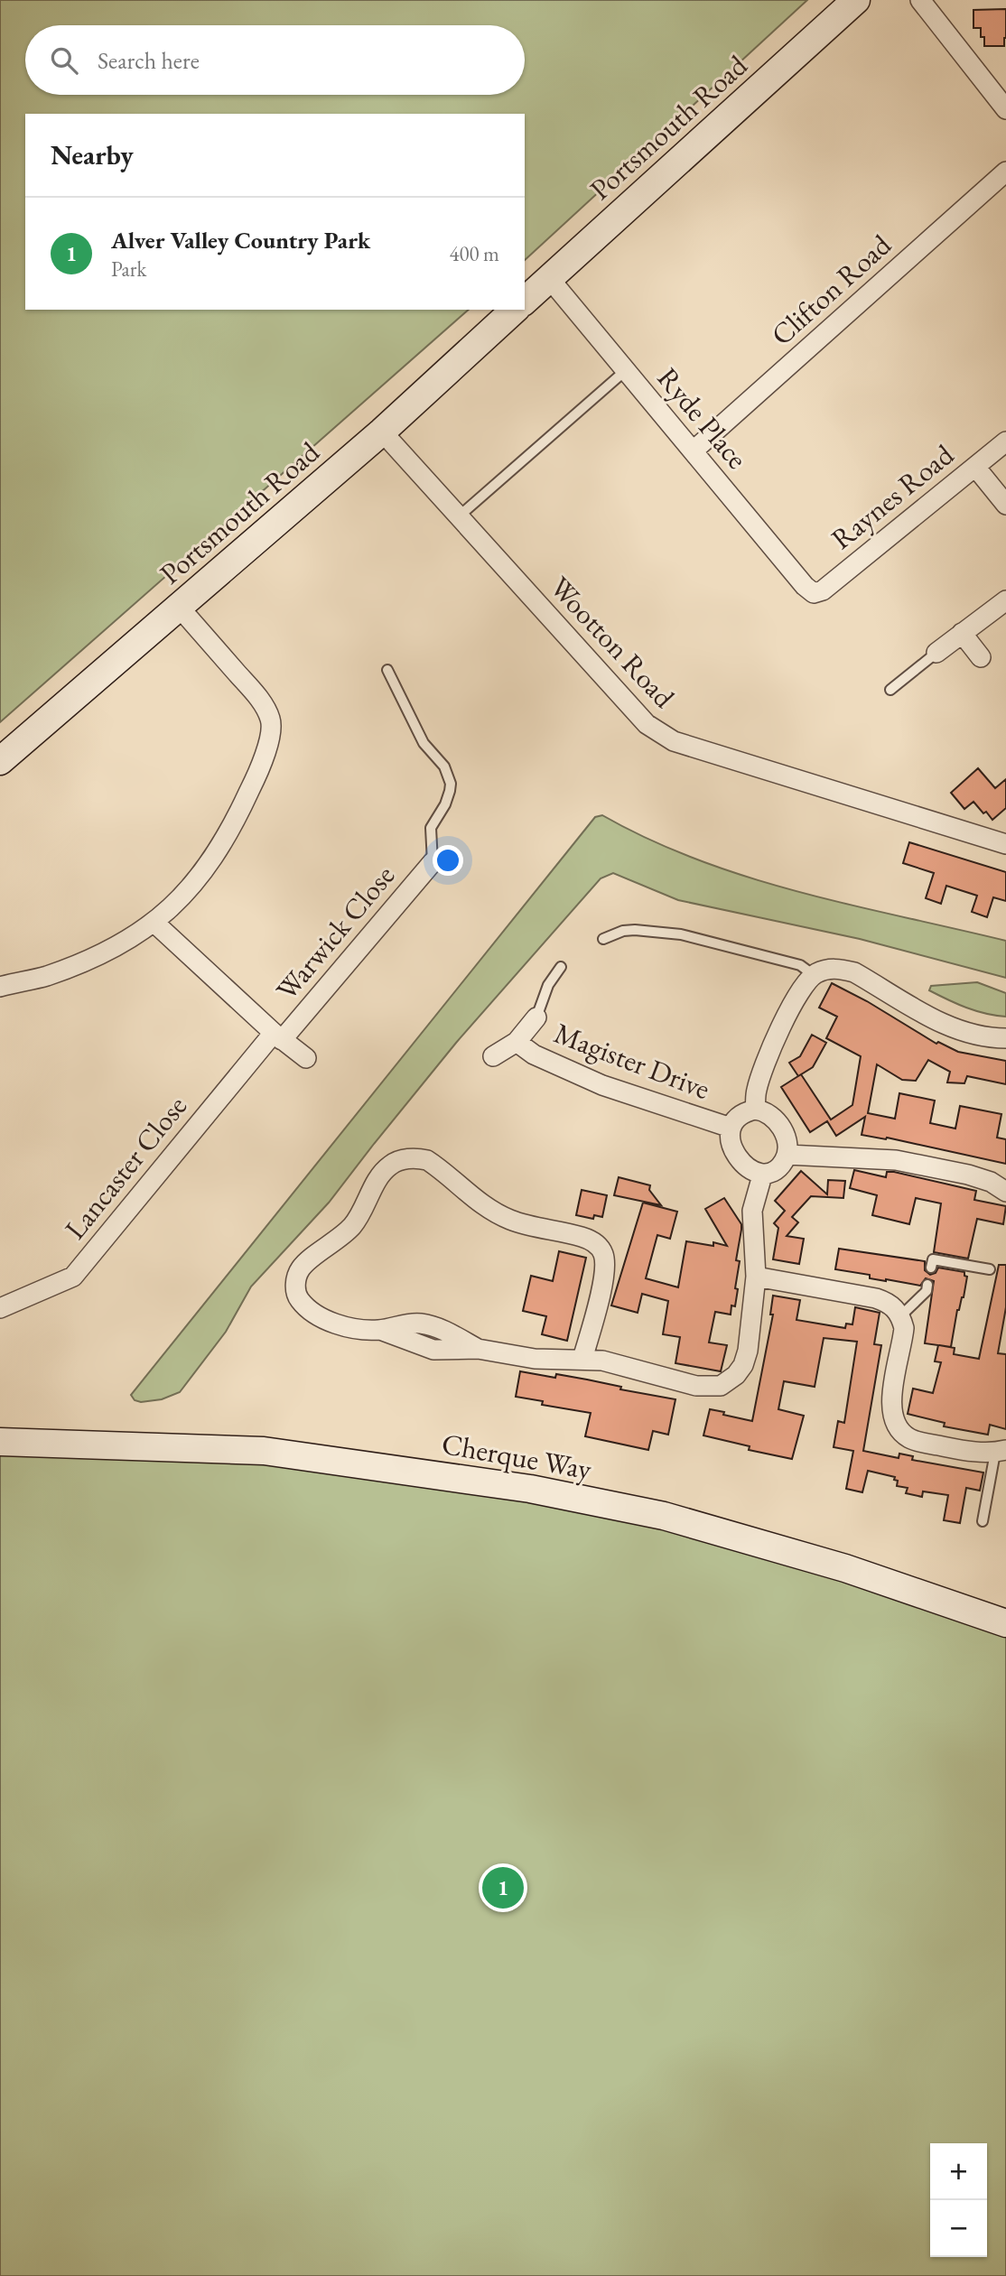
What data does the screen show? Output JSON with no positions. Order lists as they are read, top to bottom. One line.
{"streets":{"main road":["Portsmouth Road","Cherque Way"],"street":["Clifton Road","Ryde Place","Raynes Road","Wootton Road","Warwick Close","Magister Drive","Lancaster Close"]},"crossings":[["Portsmouth Road","Ryde Place"],["Portsmouth Road","Wootton Road"],["Clifton Road","Ryde Place"],["Ryde Place","Raynes Road"],["Warwick Close","Lancaster Close"]],"page":{"search":"Search here","heading":"Nearby","list":[{"mark":"1","name":"Alver Valley Country Park","note":"Park","value":"400 m"}],"pins":"1","map_buttons":["+","−"]}}
